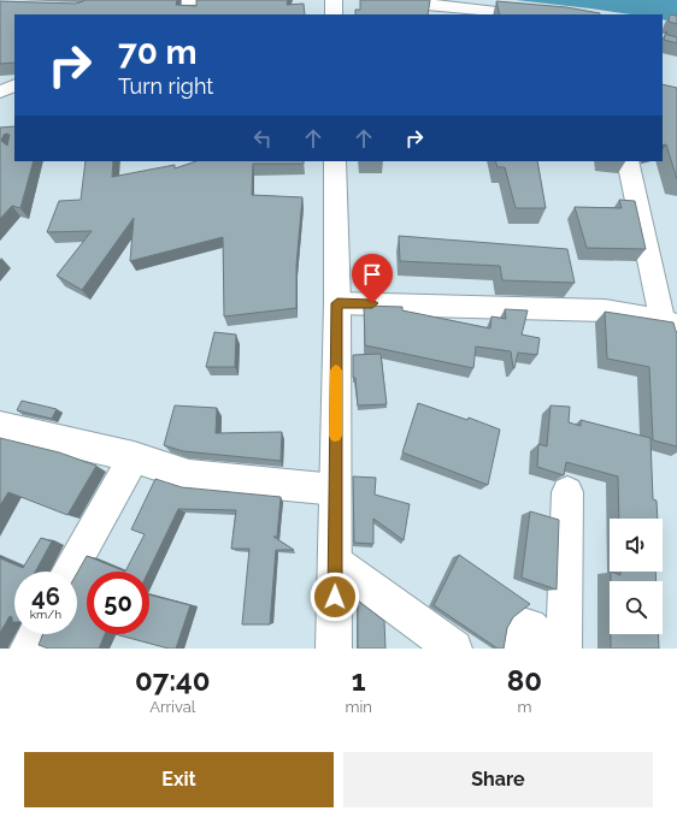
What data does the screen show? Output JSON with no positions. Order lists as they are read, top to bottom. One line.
{"page":{"turn":["70 m","Turn right"],"speed":"46 km/h","limit":"50","eta":["07:40","Arrival","1","min","80","m"],"buttons":["Exit","Share"]}}
